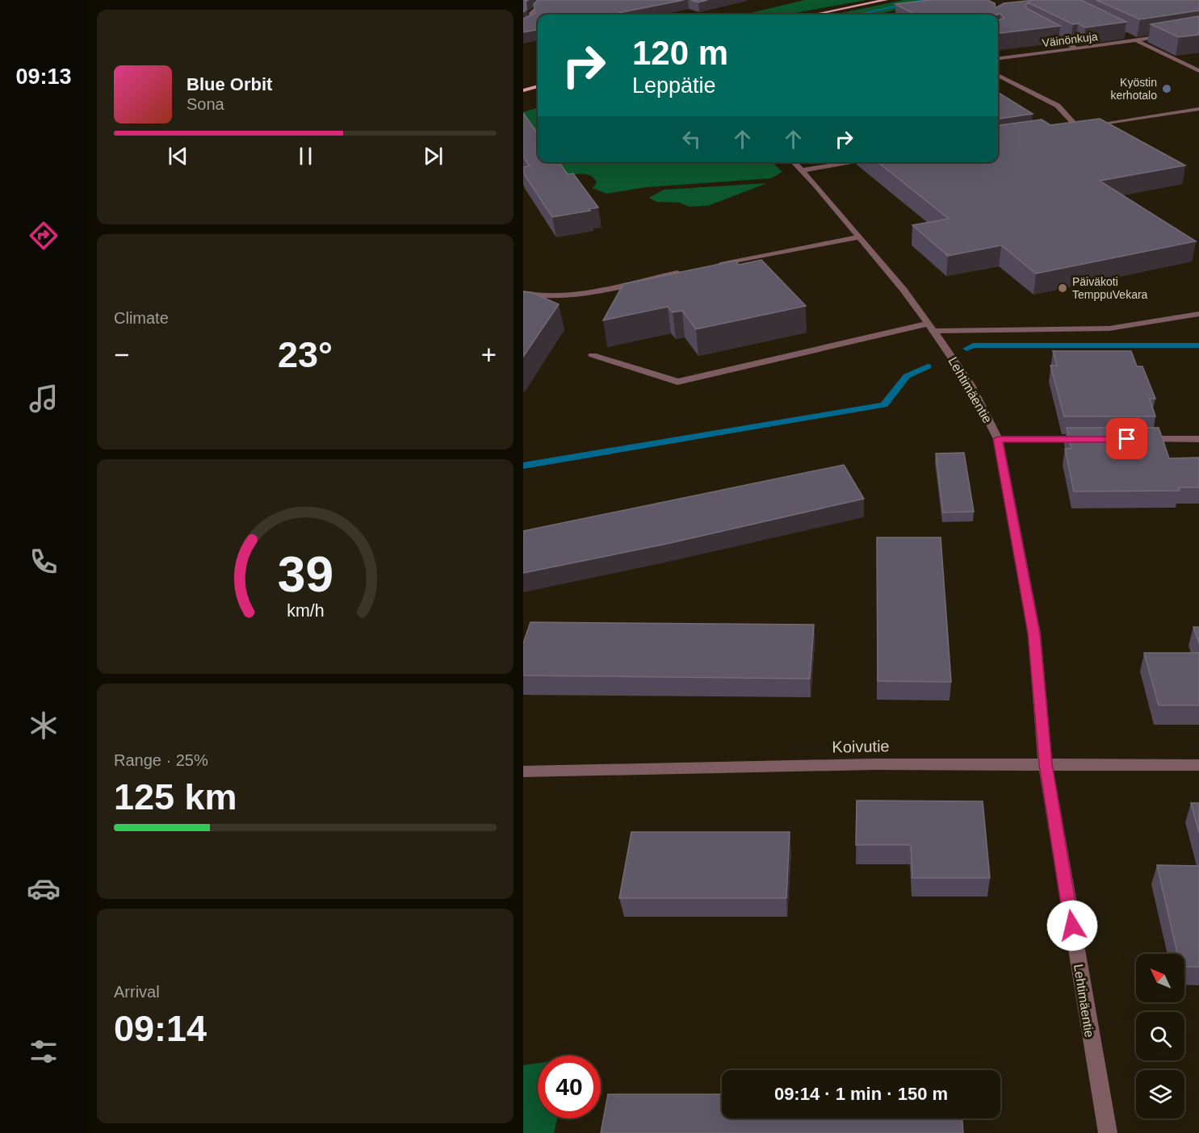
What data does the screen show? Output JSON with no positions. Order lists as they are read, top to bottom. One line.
{"streets":{"street":["Väinönkuja","Lehtimäentie","Koivutie"]},"crossings":[["Lehtimäentie","Koivutie"]],"places":["Kyöstin kerhotalo","Päiväkoti TemppuVekara"],"north":"top left","page":{"tabs":"09:13","turn":["120 m","Leppätie"],"song":["Blue Orbit","Sona"],"tile":["Climate",["Range · 25%","125 km"],["Arrival","09:14"]],"heat":["−","23°","+"],"limit":"40","trip":"09:14 · 1 min · 150 m","gauge":["39","km/h"]}}
